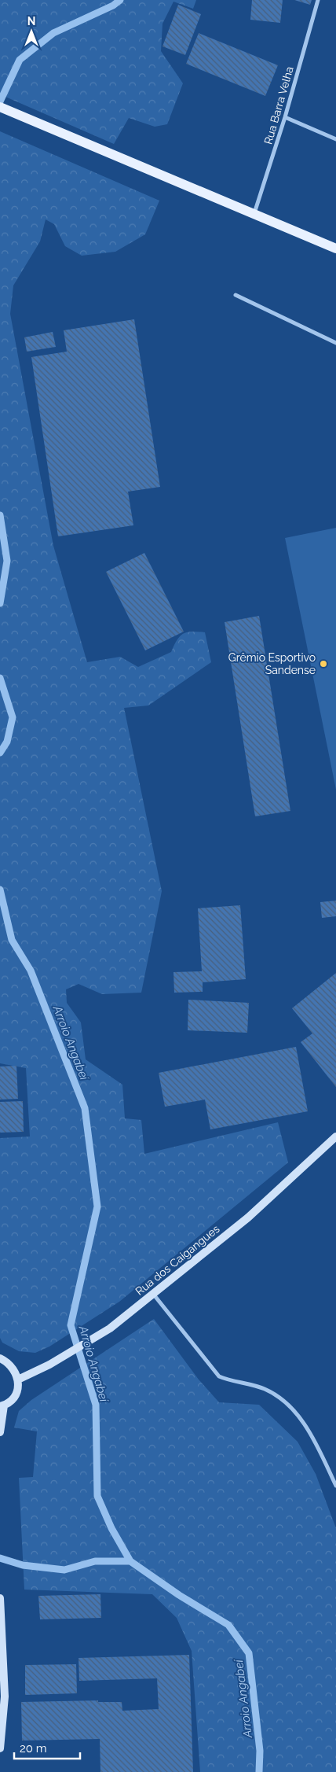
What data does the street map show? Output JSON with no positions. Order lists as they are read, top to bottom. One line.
{"streets":{"street":["Rua Barra Velha","Rua dos Caigangues"]},"water":["Arroio Angabeí"],"places":["Grêmio Esportivo Sandense"],"scale_bar":"20 m","north":"top"}
